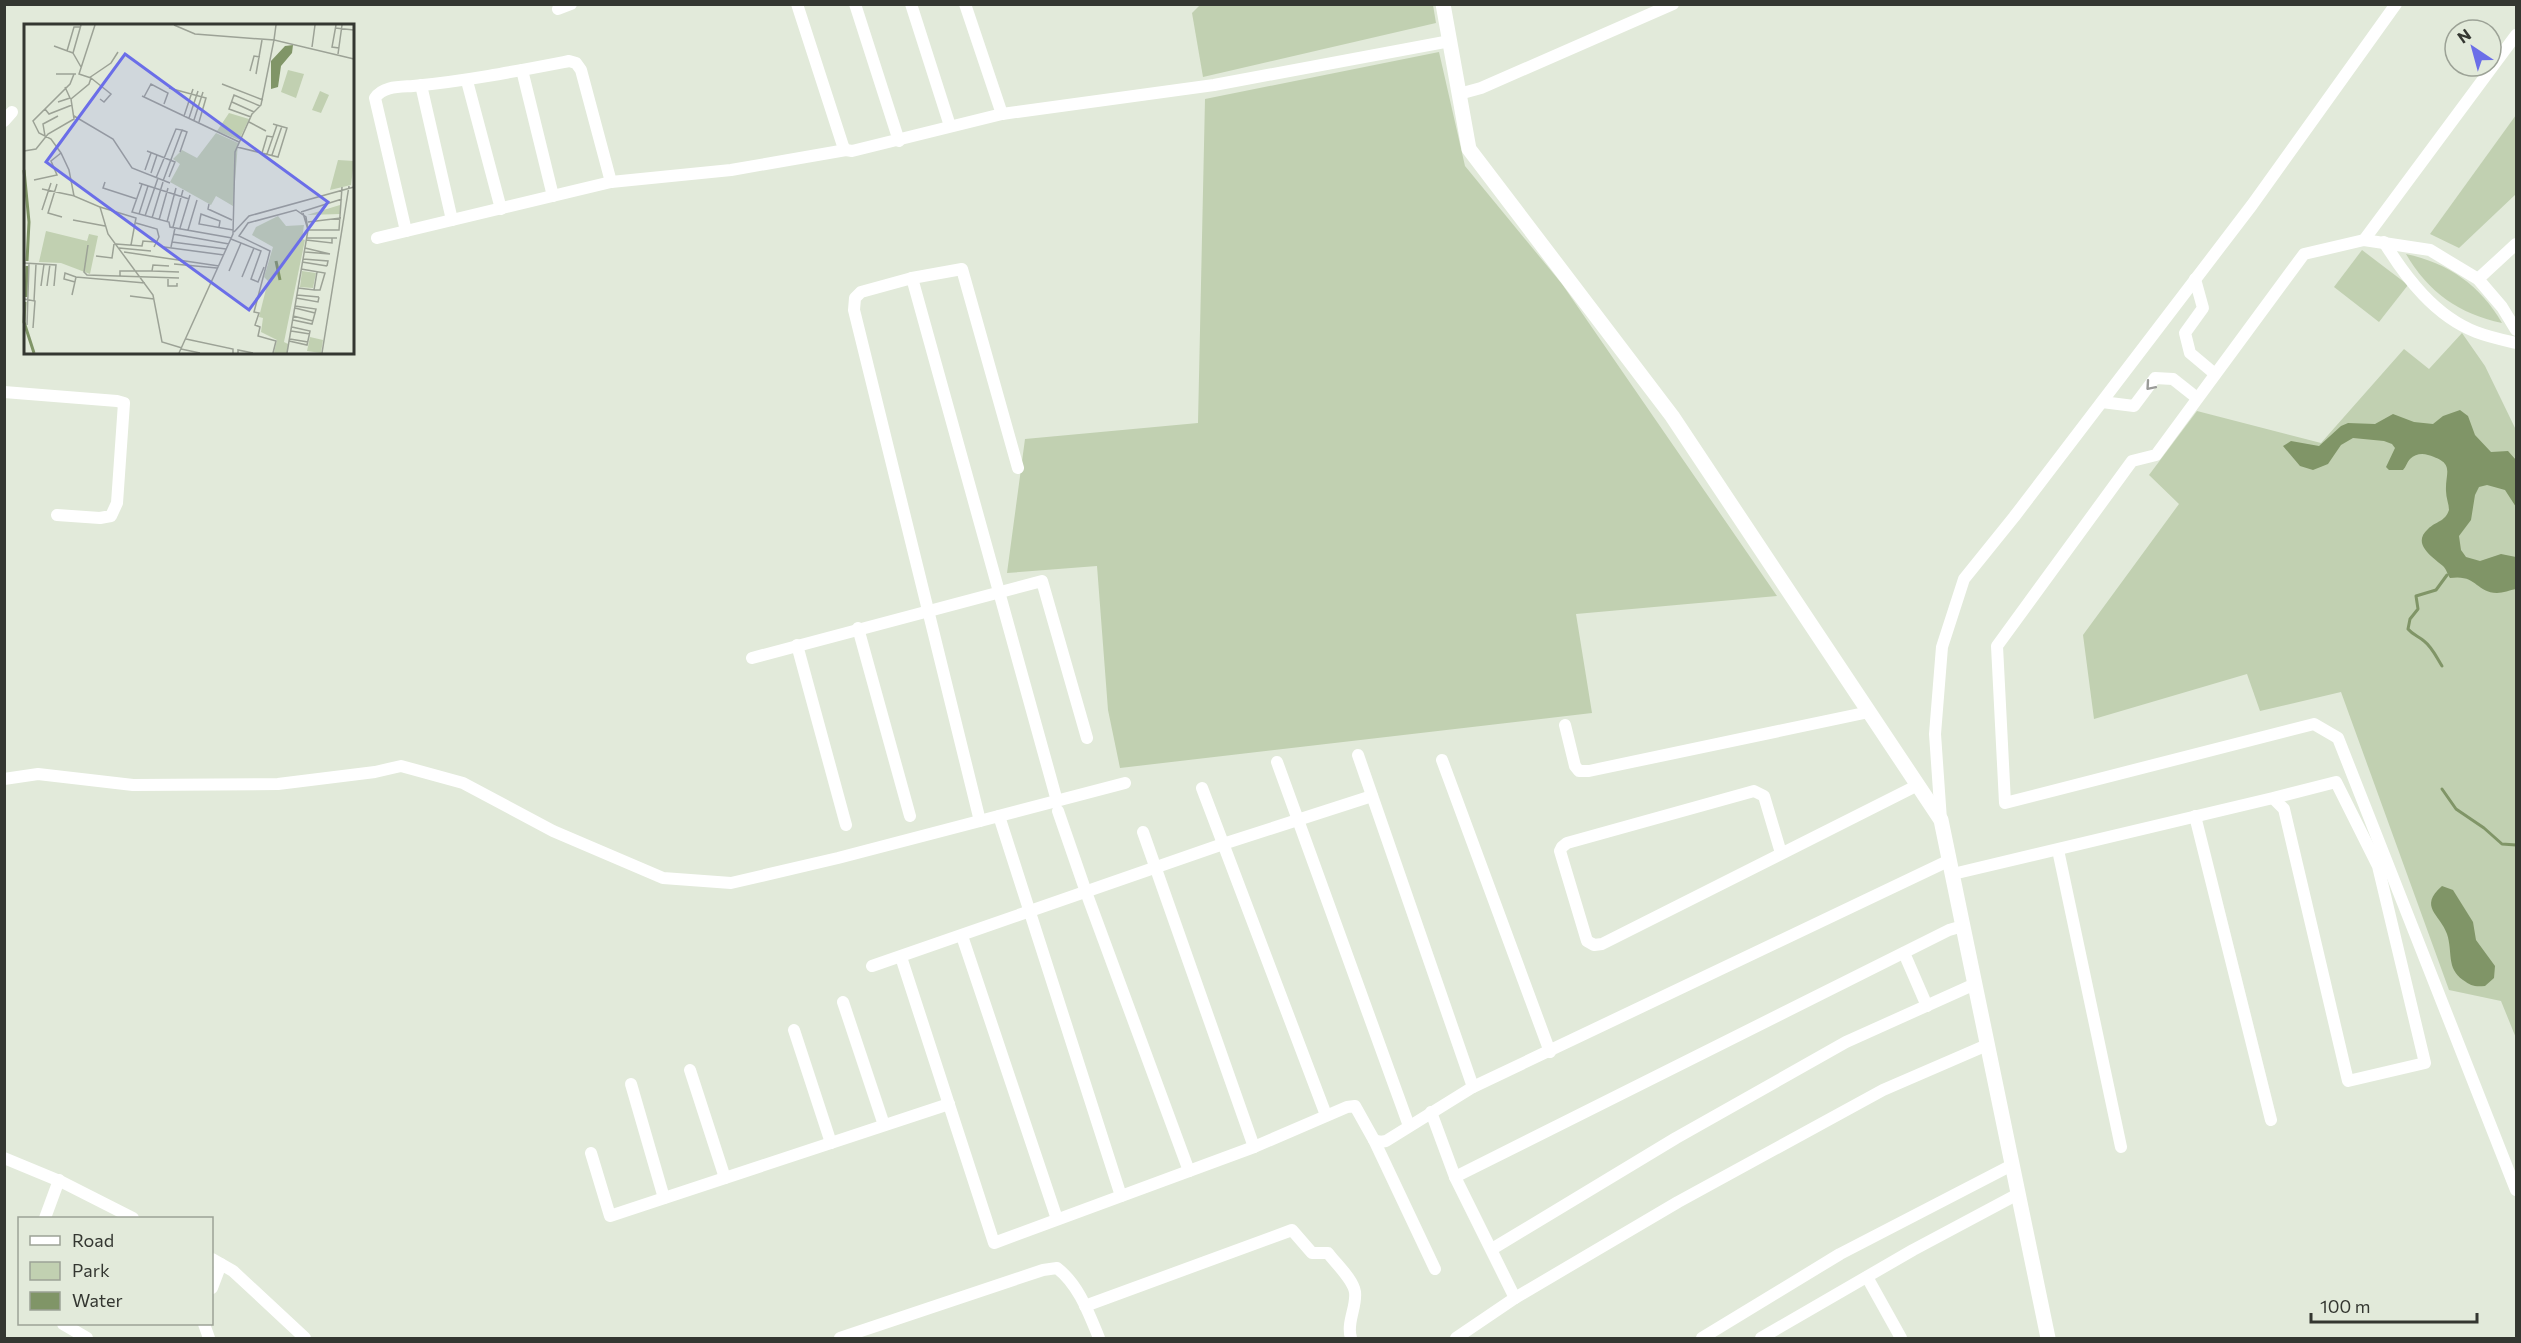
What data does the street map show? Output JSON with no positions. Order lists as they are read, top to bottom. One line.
{"legend":["Road","Park","Water"],"scale_bar":"100 m","north":"top left"}
